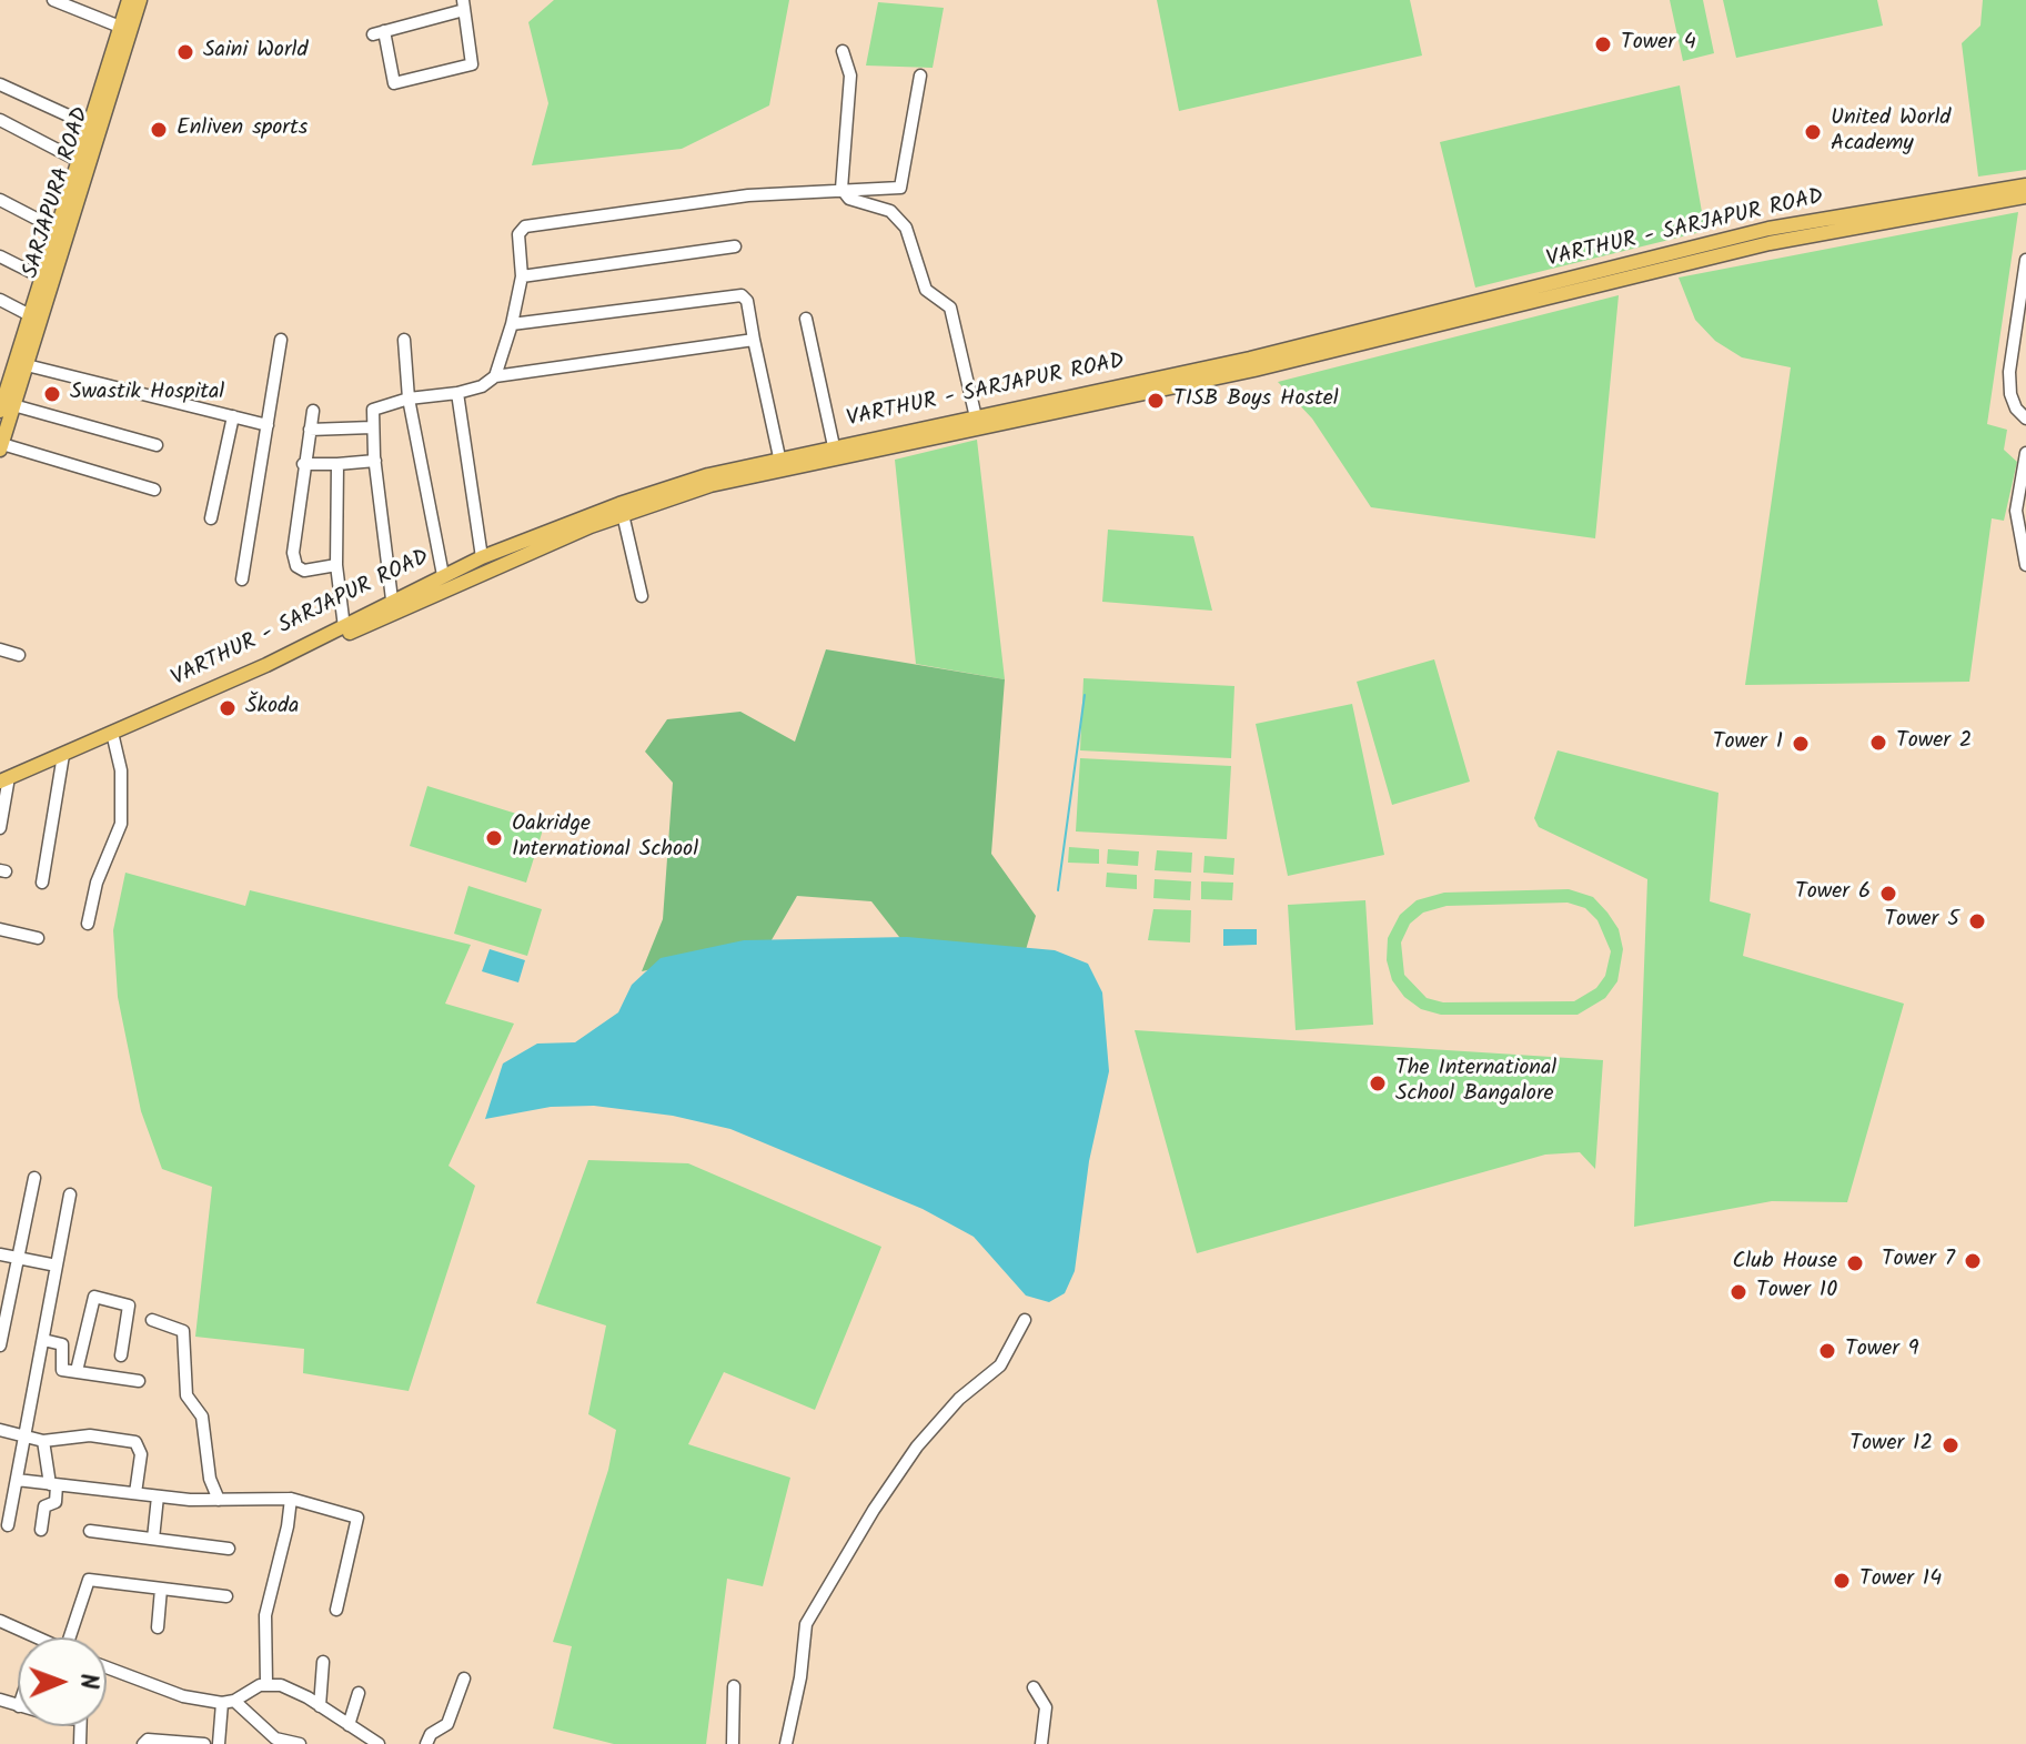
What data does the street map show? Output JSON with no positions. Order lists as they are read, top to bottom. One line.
{"streets":{"main road":["SARJAPURA ROAD","VARTHUR - SARJAPUR ROAD"]},"places":["Tower 4","Saini World","Enliven sports","United World Academy","Swastik Hospital","TISB Boys Hostel","Škoda","Tower 2","Tower 1","Oakridge International School","Tower 6","Tower 5","The International School Bangalore","Tower 7","Club House","Tower 10","Tower 9","Tower 12","Tower 14"],"north":"right"}
